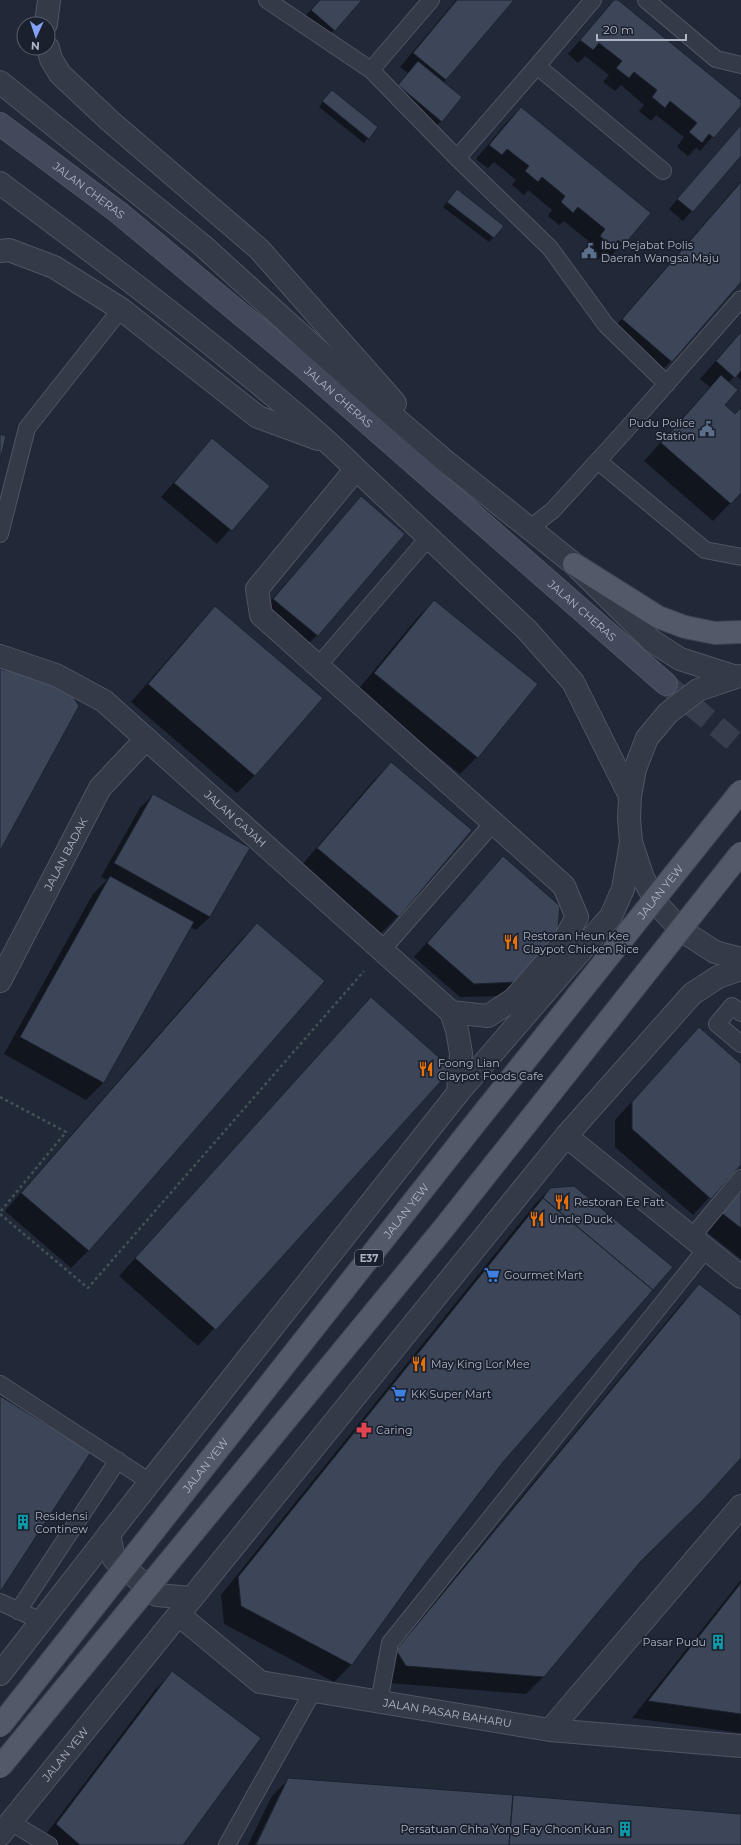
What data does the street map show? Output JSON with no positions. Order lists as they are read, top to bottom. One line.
{"streets":{"main road":["JALAN CHERAS","JALAN YEW","E37"],"street":["JALAN GAJAH","JALAN BADAK","JALAN PASAR BAHARU"]},"crossings":[["JALAN GAJAH","JALAN BADAK"],["JALAN YEW","JALAN PASAR BAHARU"]],"places":{"public building":["Ibu Pejabat Polis Daerah Wangsa Maju","Pudu Police Station"],"restaurant":["Restoran Heun Kee Claypot Chicken Rice","Foong Lian Claypot Foods Cafe","Restoran Ee Fatt","Uncle Duck","May King Lor Mee"],"supermarket":["Gourmet Mart","KK Super Mart"],"pharmacy":["Caring"],"building":["Residensi Continew","Pasar Pudu","Persatuan Chha Yong Fay Choon Kuan"]},"scale_bar":"20 m","north":"bottom"}
